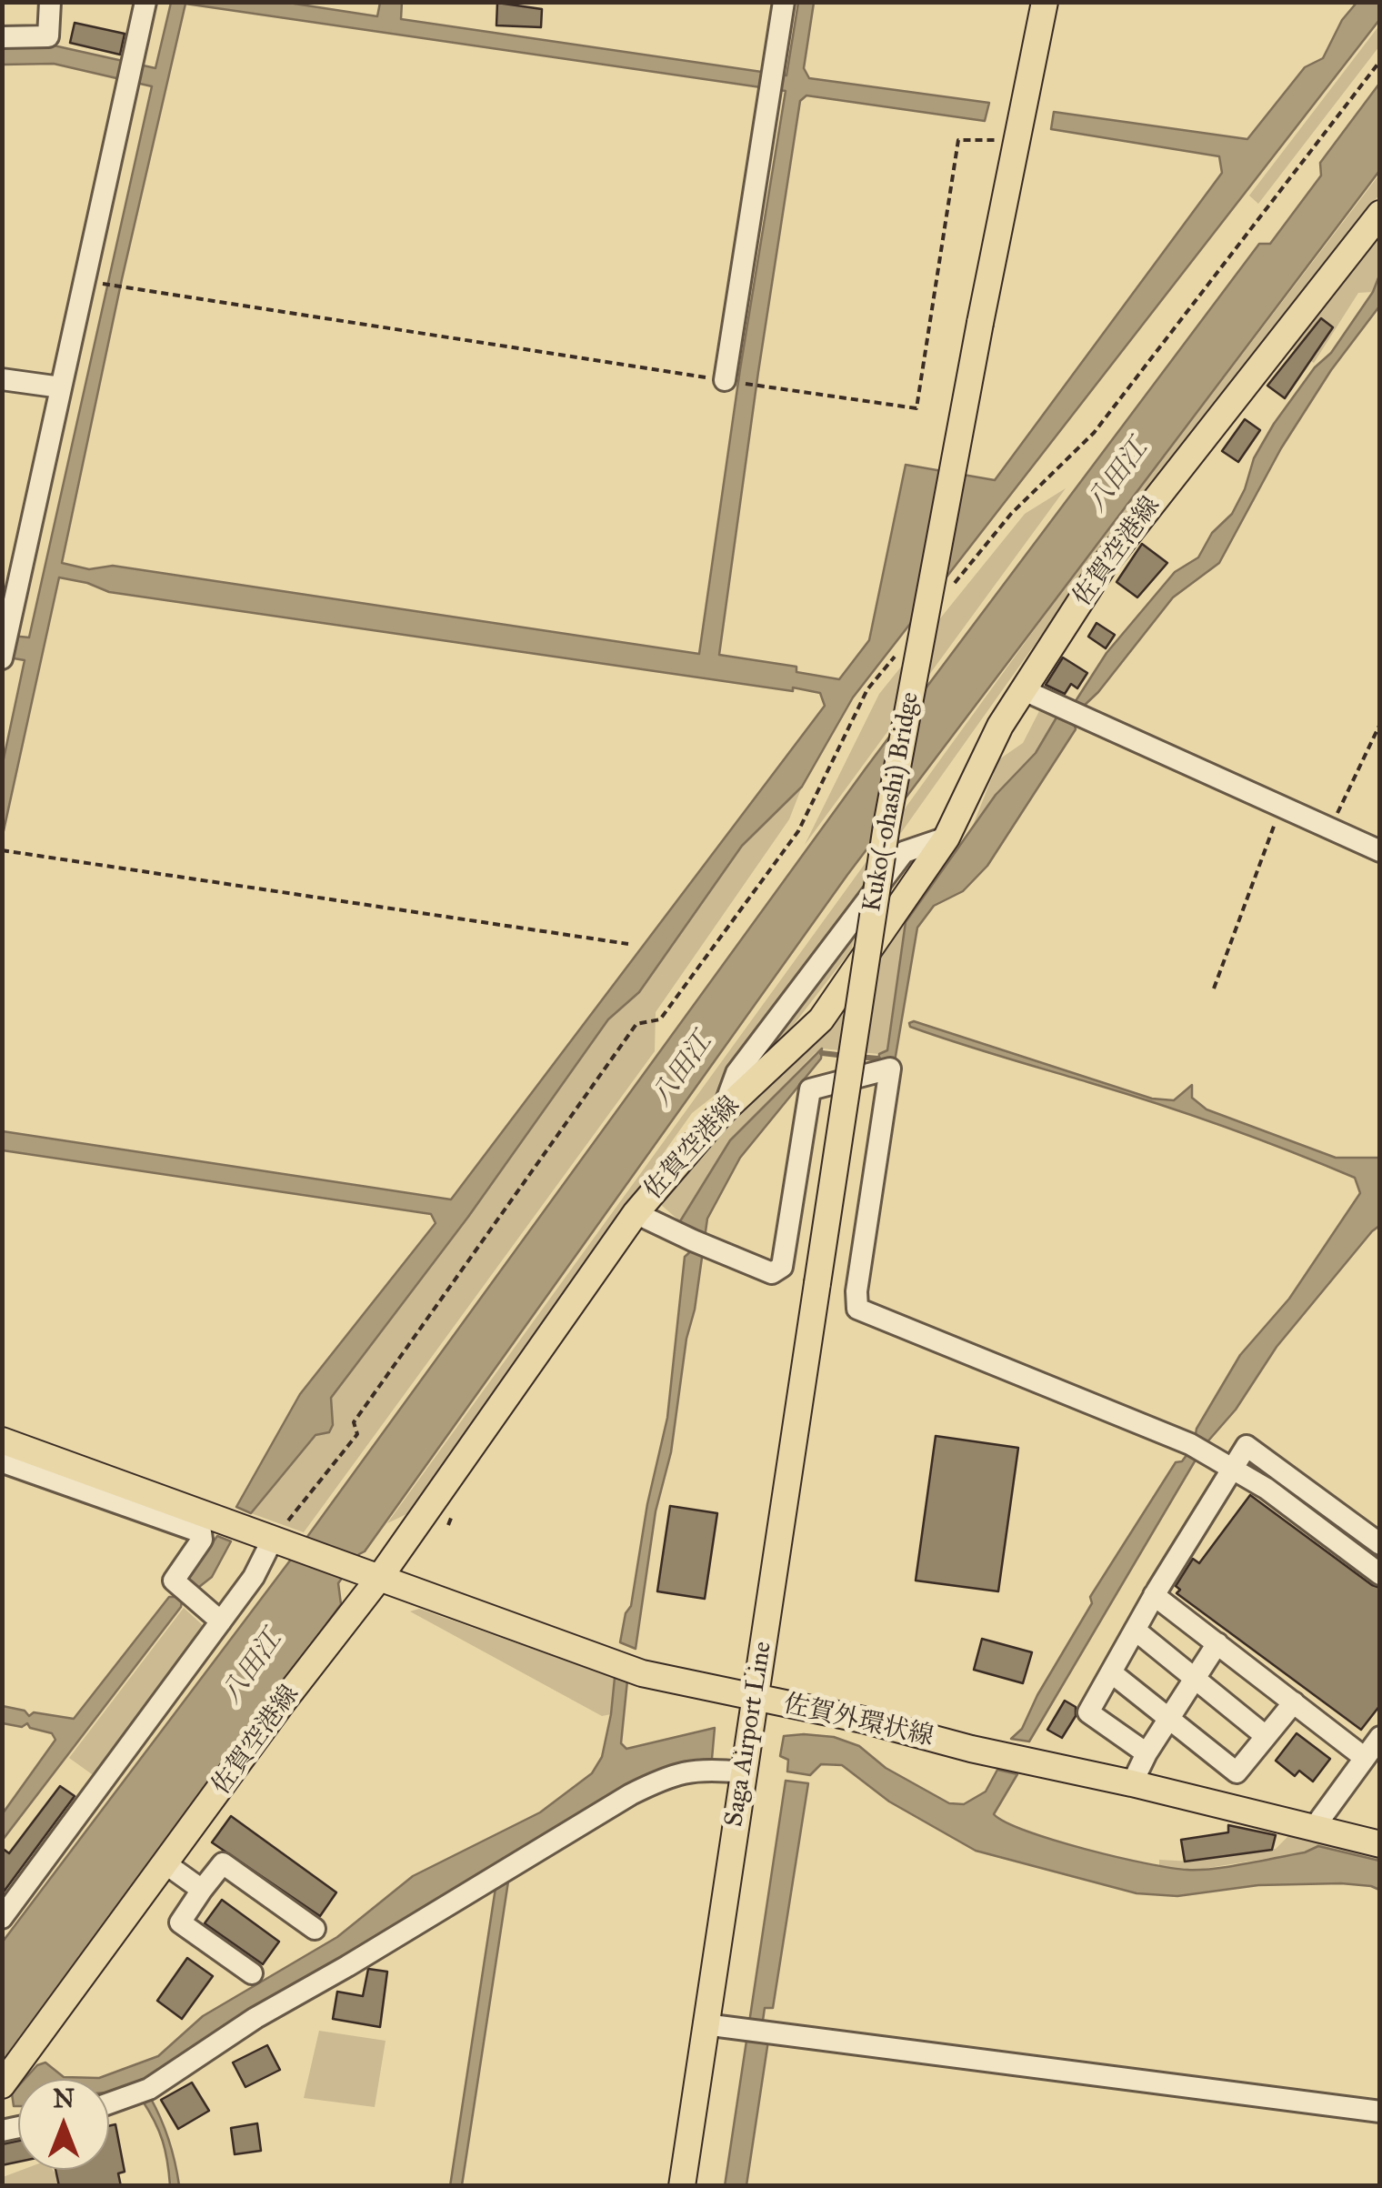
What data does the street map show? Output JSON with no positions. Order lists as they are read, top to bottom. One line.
{"streets":{"main road":["佐賀空港線","Kuko(-ohashi) Bridge","佐賀外環状線","Saga Airport Line"]},"crossings":[["佐賀空港線","佐賀外環状線"],["Kuko(-ohashi) Bridge","Saga Airport Line"],["佐賀外環状線","Saga Airport Line"]],"water":["八田江"],"north":"top"}
